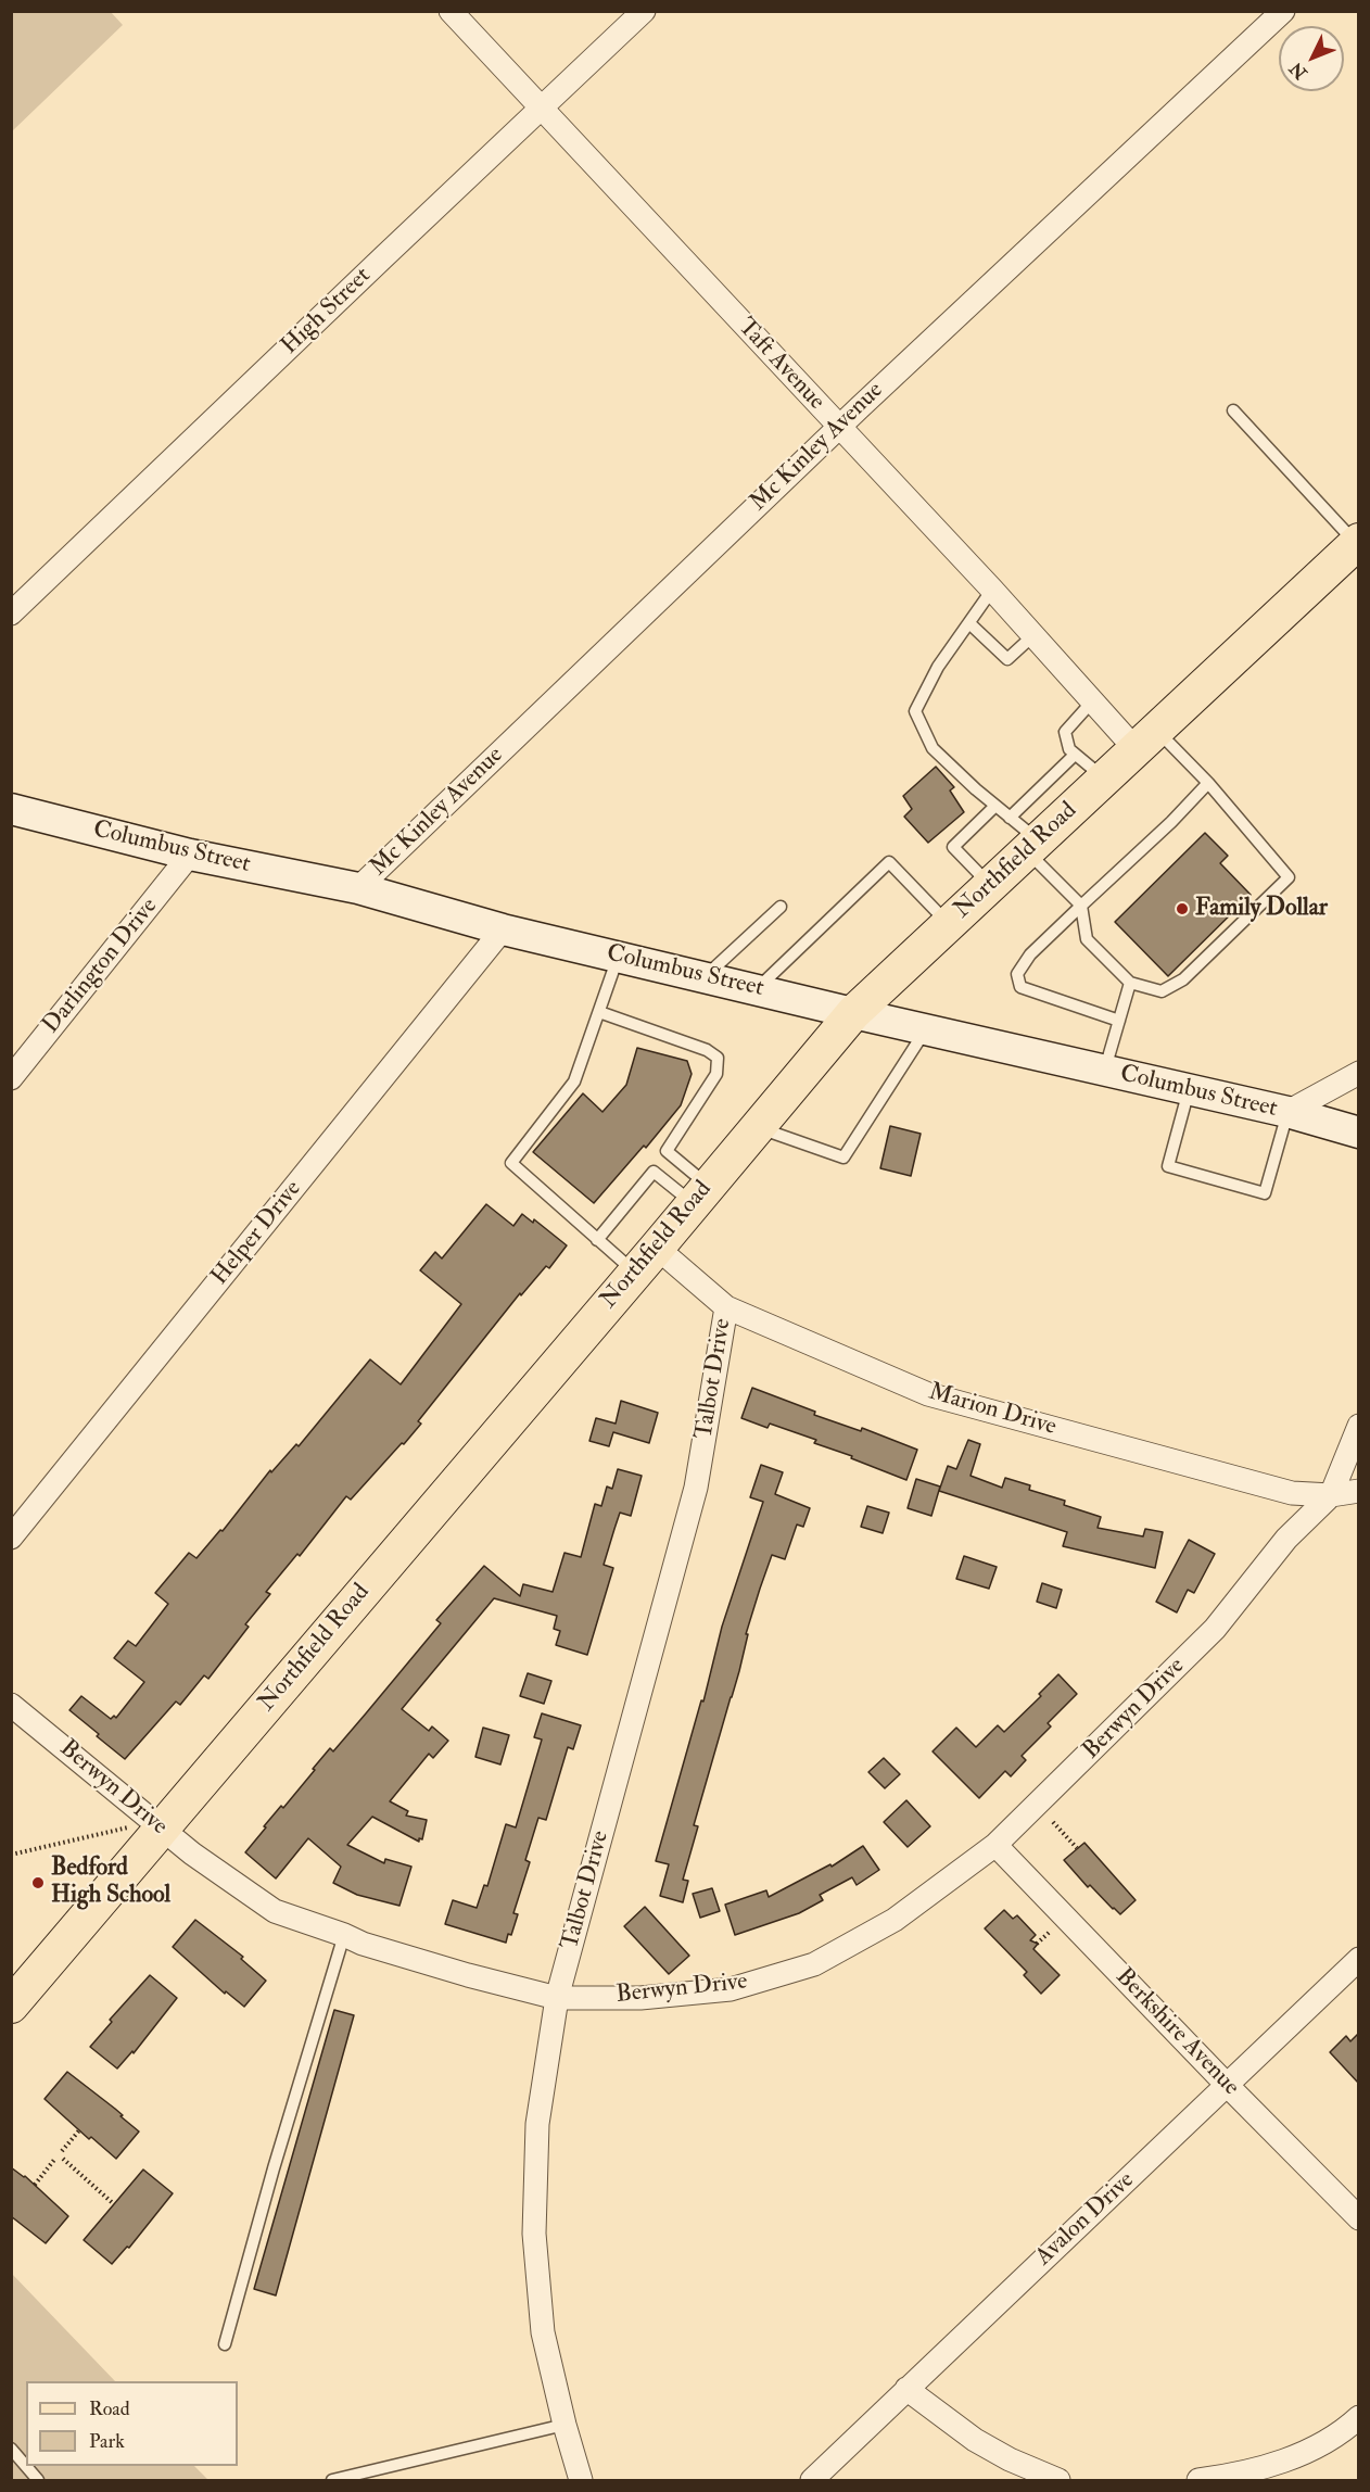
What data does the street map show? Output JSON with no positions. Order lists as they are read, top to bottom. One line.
{"streets":{"main road":["Northfield Road"],"street":["High Street","Taft Avenue","Mc Kinley Avenue","Columbus Street","Darlington Drive","Helper Drive","Talbot Drive","Marion Drive","Berwyn Drive","Berkshire Avenue","Avalon Drive"]},"crossings":[["High Street","Taft Avenue"],["Taft Avenue","Mc Kinley Avenue"],["Taft Avenue","Northfield Road"],["Mc Kinley Avenue","Columbus Street"],["Columbus Street","Northfield Road"],["Columbus Street","Darlington Drive"],["Columbus Street","Helper Drive"],["Northfield Road","Marion Drive"],["Northfield Road","Berwyn Drive"],["Talbot Drive","Marion Drive"],["Talbot Drive","Berwyn Drive"],["Marion Drive","Berwyn Drive"],["Berwyn Drive","Berkshire Avenue"],["Berkshire Avenue","Avalon Drive"]],"places":["Family Dollar","Bedford High School"],"legend":["Road","Park"],"north":"bottom left"}
